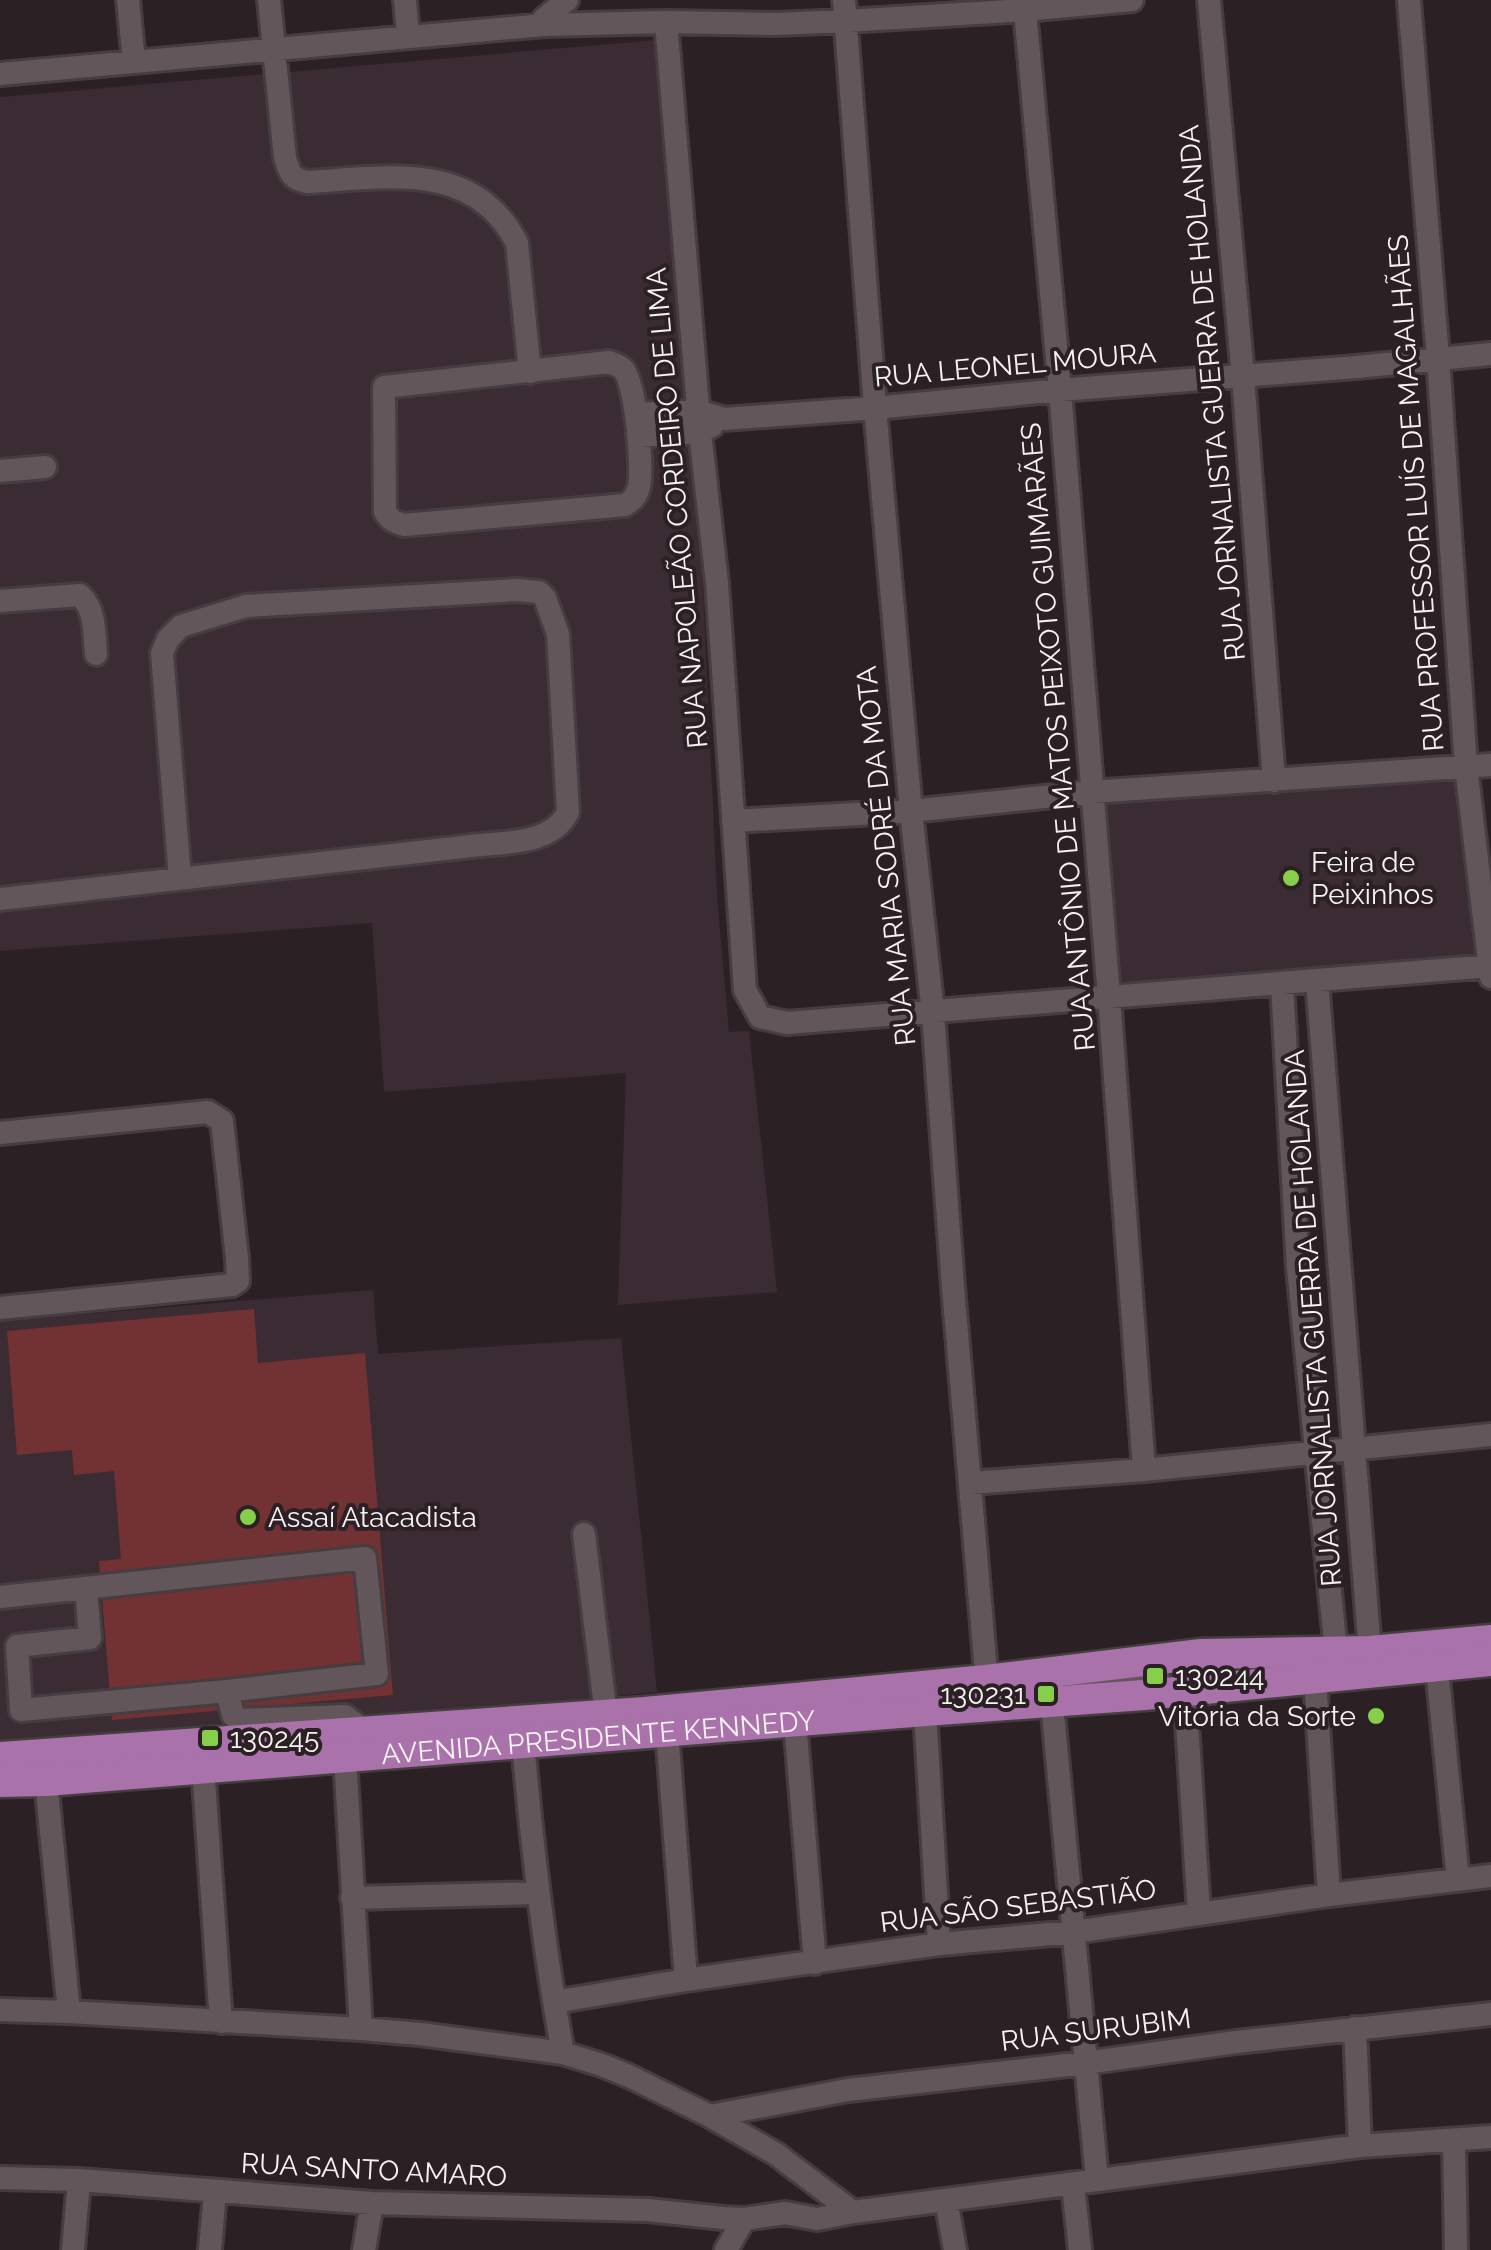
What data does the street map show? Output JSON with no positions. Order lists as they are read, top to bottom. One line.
{"streets":{"main road":["AVENIDA PRESIDENTE KENNEDY"],"street":["RUA LEONEL MOURA","RUA JORNALISTA GUERRA DE HOLANDA","RUA PROFESSOR LUÍS DE MAGALHÃES","RUA NAPOLEÃO CORDEIRO DE LIMA","RUA ANTÔNIO DE MATOS PEIXOTO GUIMARÃES","RUA MARIA SODRÉ DA MOTA","RUA SÃO SEBASTIÃO","RUA SURUBIM","RUA SANTO AMARO"]},"crossings":[["RUA LEONEL MOURA","RUA JORNALISTA GUERRA DE HOLANDA"],["RUA LEONEL MOURA","RUA PROFESSOR LUÍS DE MAGALHÃES"],["RUA LEONEL MOURA","RUA NAPOLEÃO CORDEIRO DE LIMA"],["RUA LEONEL MOURA","RUA ANTÔNIO DE MATOS PEIXOTO GUIMARÃES"],["RUA LEONEL MOURA","RUA MARIA SODRÉ DA MOTA"],["RUA JORNALISTA GUERRA DE HOLANDA","AVENIDA PRESIDENTE KENNEDY"],["RUA NAPOLEÃO CORDEIRO DE LIMA","RUA MARIA SODRÉ DA MOTA"],["RUA MARIA SODRÉ DA MOTA","AVENIDA PRESIDENTE KENNEDY"]],"places":{"other":["Feira de Peixinhos","Assaí Atacadista","Vitória da Sorte"],"transit":["130244","130231","130245"]}}
